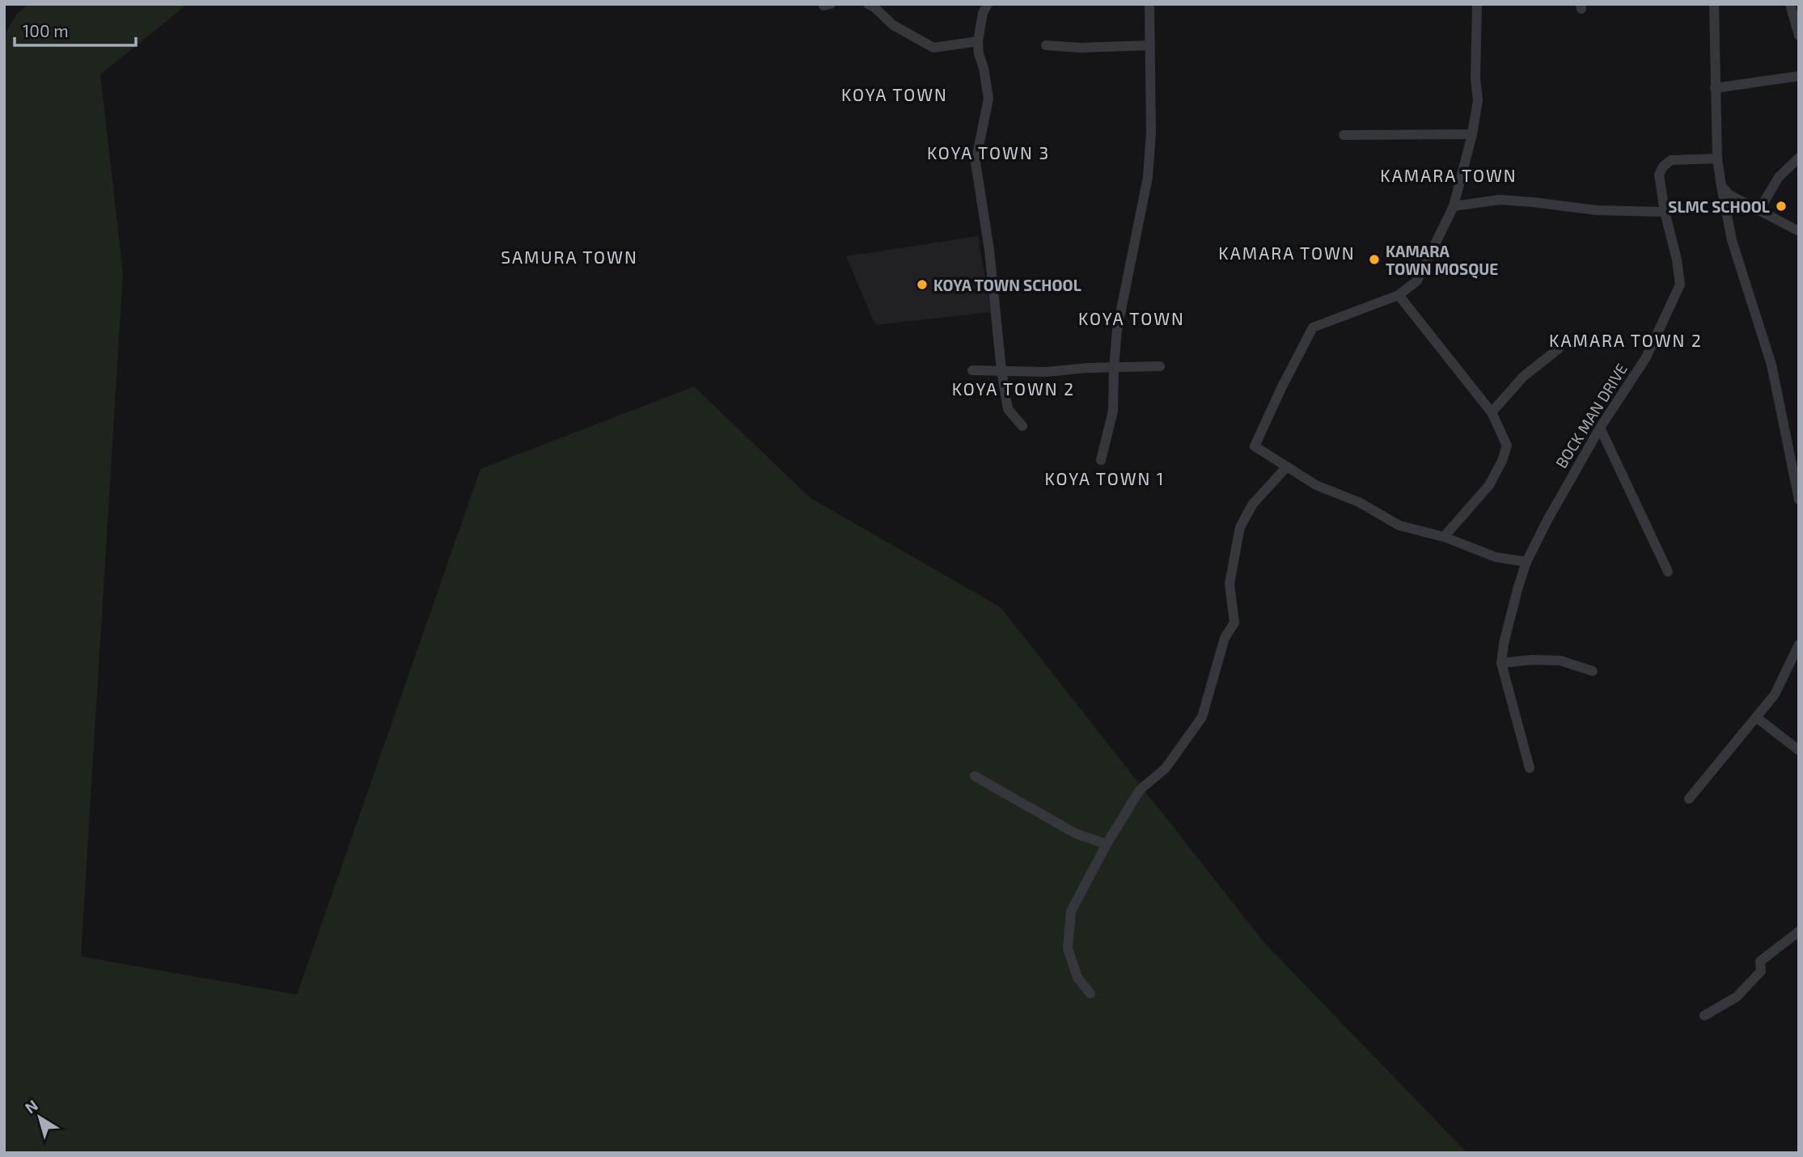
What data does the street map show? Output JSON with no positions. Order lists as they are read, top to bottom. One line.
{"streets":{"street":["BOCK MAN DRIVE"]},"districts":["KOYA TOWN","KOYA TOWN 3","KAMARA TOWN","KAMARA TOWN","SAMURA TOWN","KOYA TOWN","KAMARA TOWN 2","KOYA TOWN 2","KOYA TOWN 1"],"places":["SLMC SCHOOL","KAMARA TOWN MOSQUE","KOYA TOWN SCHOOL"],"scale_bar":"100 m","north":"top left"}
